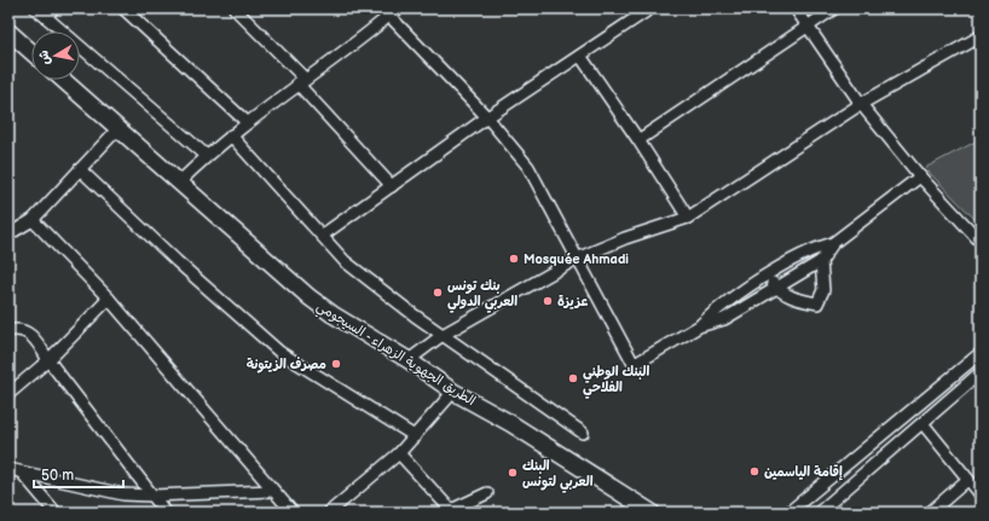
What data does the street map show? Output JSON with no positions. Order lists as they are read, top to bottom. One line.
{"streets":{"main road":["الطريق الجهوية الزهراء - السيجومي"]},"places":["Mosquée Ahmadi","بنك تونس العربي الدولي","عزيزة","مصرف الزيتونة","البنك الوطني الفلاحي","إقامة الياسمين","البنك العربي لتونس"],"scale_bar":"50 m","north":"left"}
